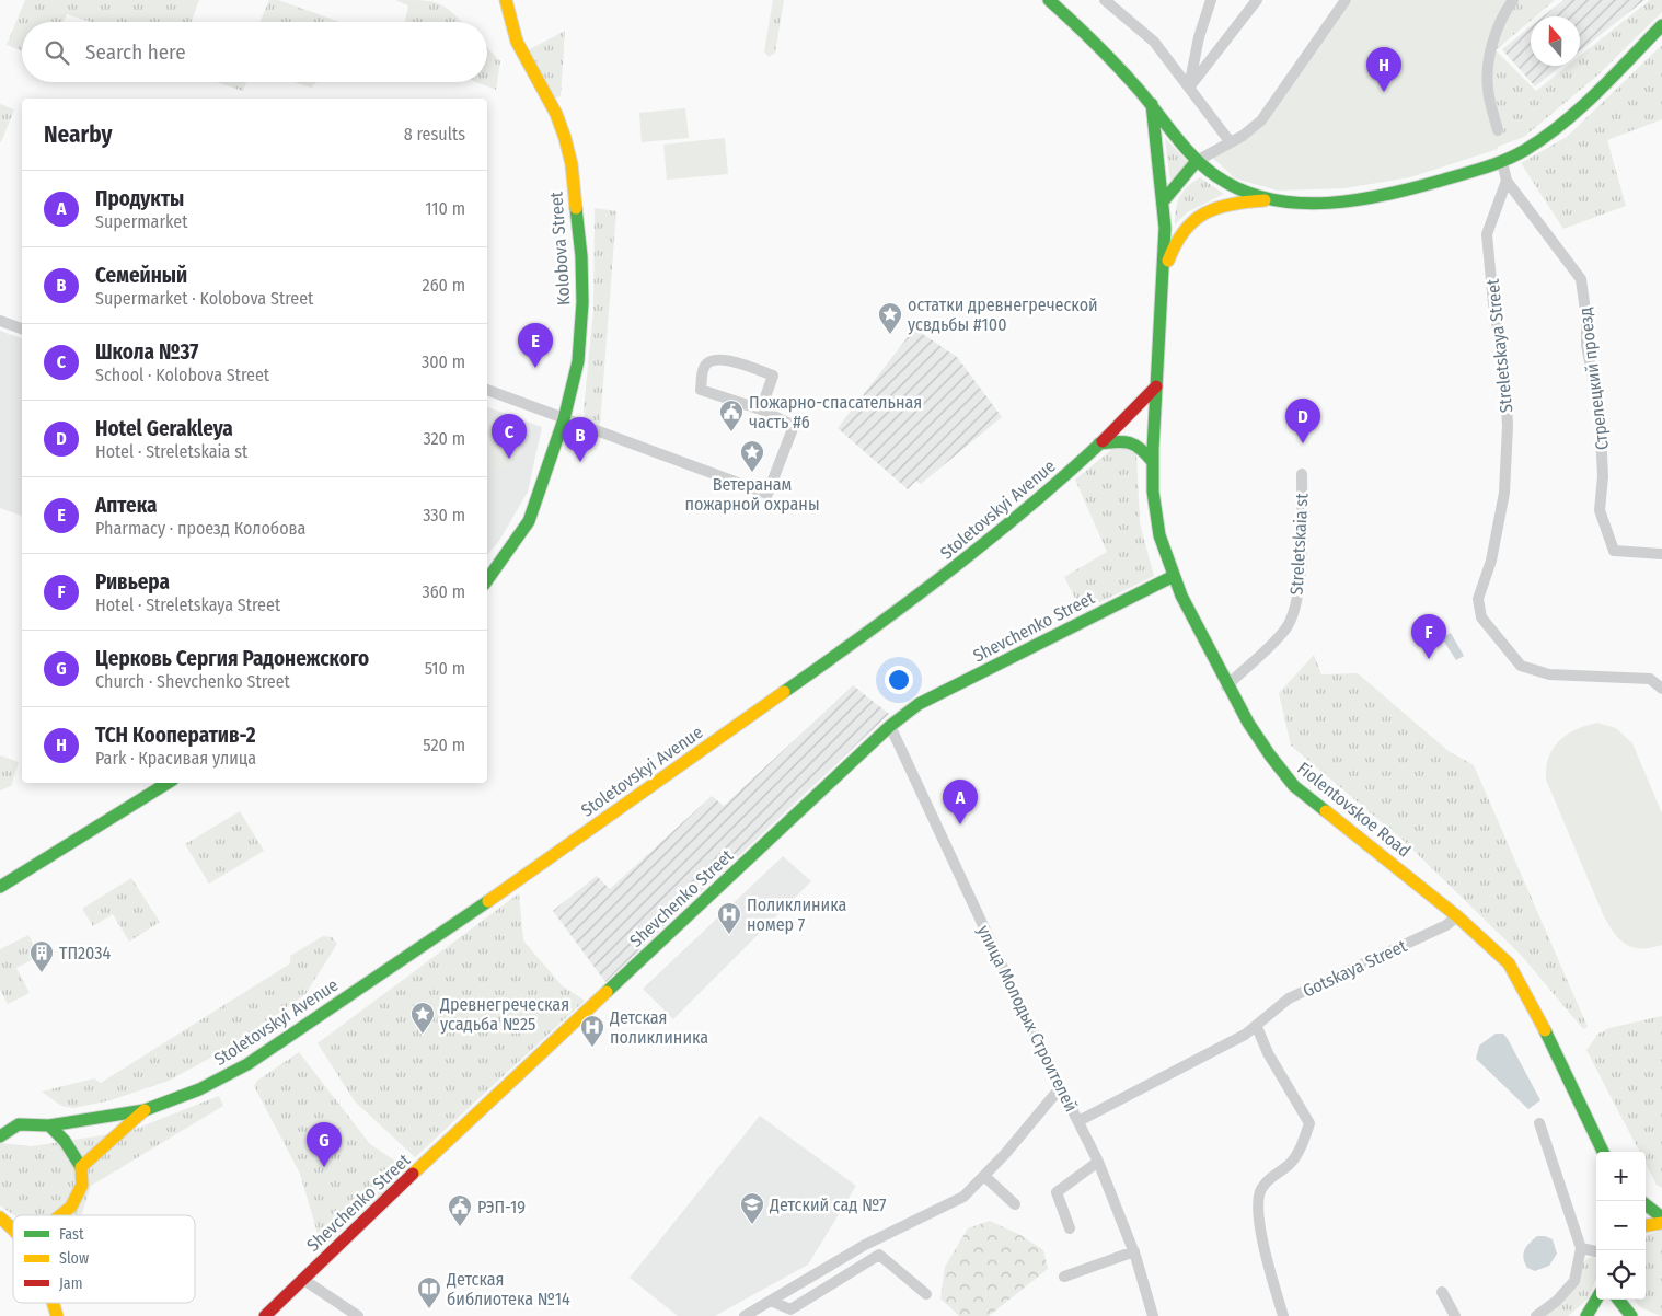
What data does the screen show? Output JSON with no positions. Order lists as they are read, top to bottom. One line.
{"streets":{"main road":["Kolobova Street","Stoletovskyi Avenue","Shevchenko Street","Fiolentovskoe Road"],"street":["Streletskaya Street","Стрелецкий проезд","Streletskaia st","Gotskaya Street","улица Молодых Строителей"]},"crossings":[["Streletskaya Street","Стрелецкий проезд"],["Stoletovskyi Avenue","Fiolentovskoe Road"],["Streletskaia st","Fiolentovskoe Road"],["Shevchenko Street","Fiolentovskoe Road"],["Shevchenko Street","улица Молодых Строителей"],["Fiolentovskoe Road","Gotskaya Street"],["Gotskaya Street","улица Молодых Строителей"]],"places":{"place":["остатки древнегреческой усвдьбы #100","Ветеранам пожарной охраны","Древнегреческая усадьба №25"],"public building":["Пожарно-спасательная часть #6","РЭП-19"],"hospital":["Поликлиника номер 7","Детская поликлиника"],"building":["ТП2034"],"school or university":["Детский сад №7"],"library":["Детская библиотека №14"]},"legend":["Fast","Slow","Jam"],"north":"top","page":{"search":"Search here","pins":["H","E","D","C","B","F","A","G"],"heading":["Nearby","8 results"],"list":[{"mark":"A","name":"Продукты","note":"Supermarket","value":"110 m"},{"mark":"B","name":"Семейный","note":"Supermarket · Kolobova Street","value":"260 m"},{"mark":"C","name":"Школа №37","note":"School · Kolobova Street","value":"300 m"},{"mark":"D","name":"Hotel Gerakleya","note":"Hotel · Streletskaia st","value":"320 m"},{"mark":"E","name":"Аптека","note":"Pharmacy · проезд Колобова","value":"330 m"},{"mark":"F","name":"Ривьера","note":"Hotel · Streletskaya Street","value":"360 m"},{"mark":"G","name":"Церковь Сергия Радонежского","note":"Church · Shevchenko Street","value":"510 m"},{"mark":"H","name":"ТСН Кооператив-2","note":"Park · Красивая улица","value":"520 m"}],"map_buttons":["+","−"]}}
